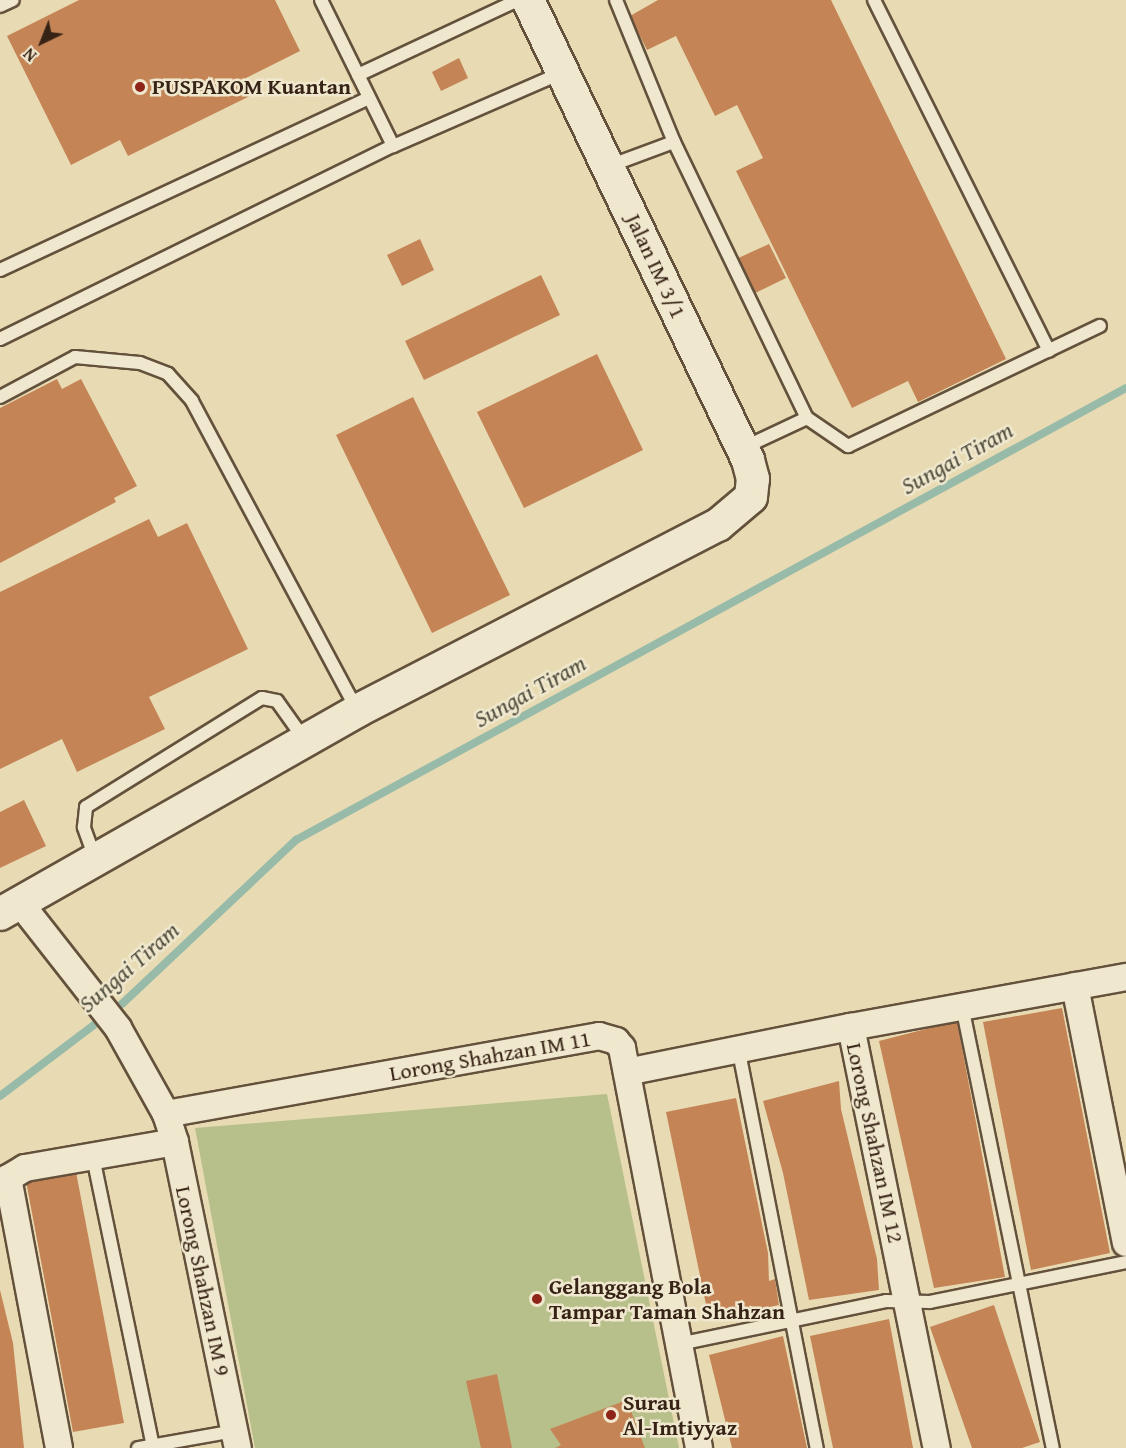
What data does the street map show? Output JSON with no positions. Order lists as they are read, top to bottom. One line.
{"streets":{"street":["Jalan IM 3/1","Lorong Shahzan IM 11","Lorong Shahzan IM 12","Lorong Shahzan IM 9"]},"crossings":[["Jalan IM 3/1","Lorong Shahzan IM 9"],["Lorong Shahzan IM 11","Lorong Shahzan IM 12"],["Lorong Shahzan IM 11","Lorong Shahzan IM 9"]],"water":["Sungai Tiram"],"places":["PUSPAKOM Kuantan","Gelanggang Bola Tampar Taman Shahzan","Surau Al-Imtiyyaz"],"north":"bottom left"}
